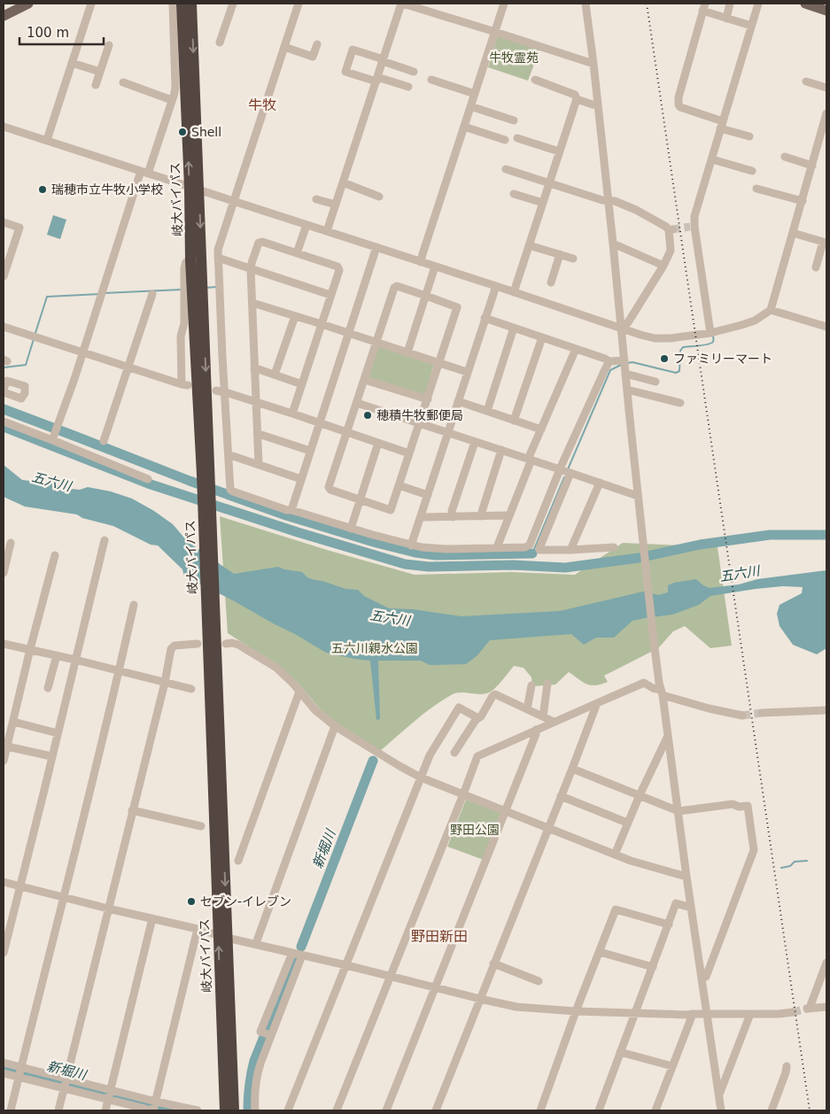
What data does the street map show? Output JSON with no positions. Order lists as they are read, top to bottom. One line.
{"streets":{"highway":["岐大バイパス"]},"districts":["牛牧","野田新田"],"water":["五六川","新堀川"],"parks":["牛牧霊苑","五六川親水公園","野田公園"],"places":["Shell","瑞穂市立牛牧小学校","ファミリーマート","穂積牛牧郵便局","セブン-イレブン"],"scale_bar":"100 m"}
